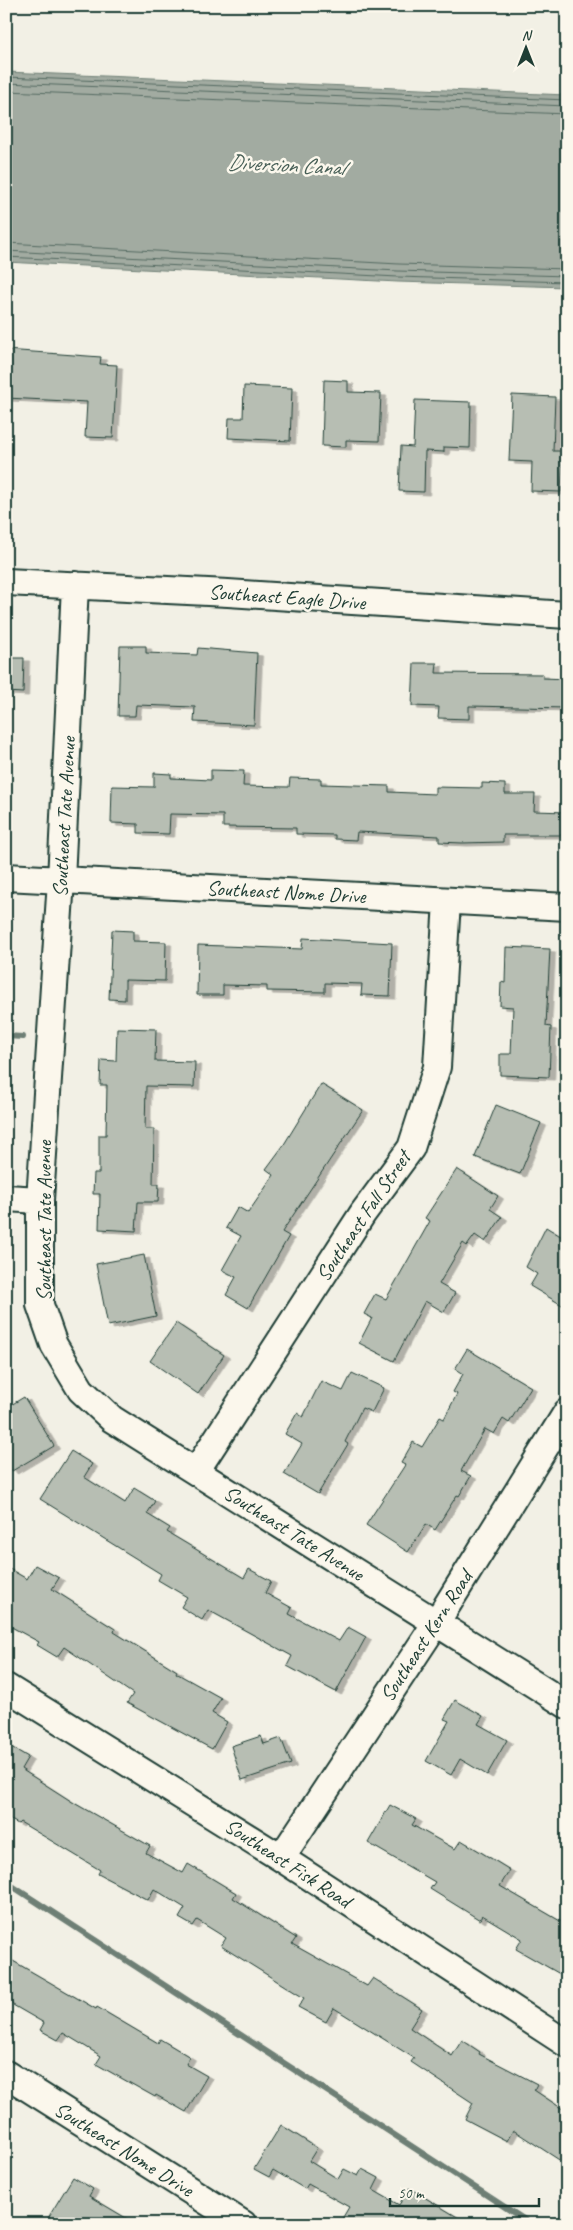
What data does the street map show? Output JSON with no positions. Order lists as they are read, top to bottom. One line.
{"streets":{"street":["Southeast Eagle Drive","Southeast Tate Avenue","Southeast Nome Drive","Southeast Fall Street","Southeast Kern Road","Southeast Fisk Road"]},"crossings":[["Southeast Eagle Drive","Southeast Tate Avenue"],["Southeast Tate Avenue","Southeast Nome Drive"],["Southeast Tate Avenue","Southeast Fall Street"],["Southeast Tate Avenue","Southeast Kern Road"],["Southeast Nome Drive","Southeast Fall Street"],["Southeast Kern Road","Southeast Fisk Road"]],"water":["Diversion Canal"],"scale_bar":"50 m","north":"top"}
